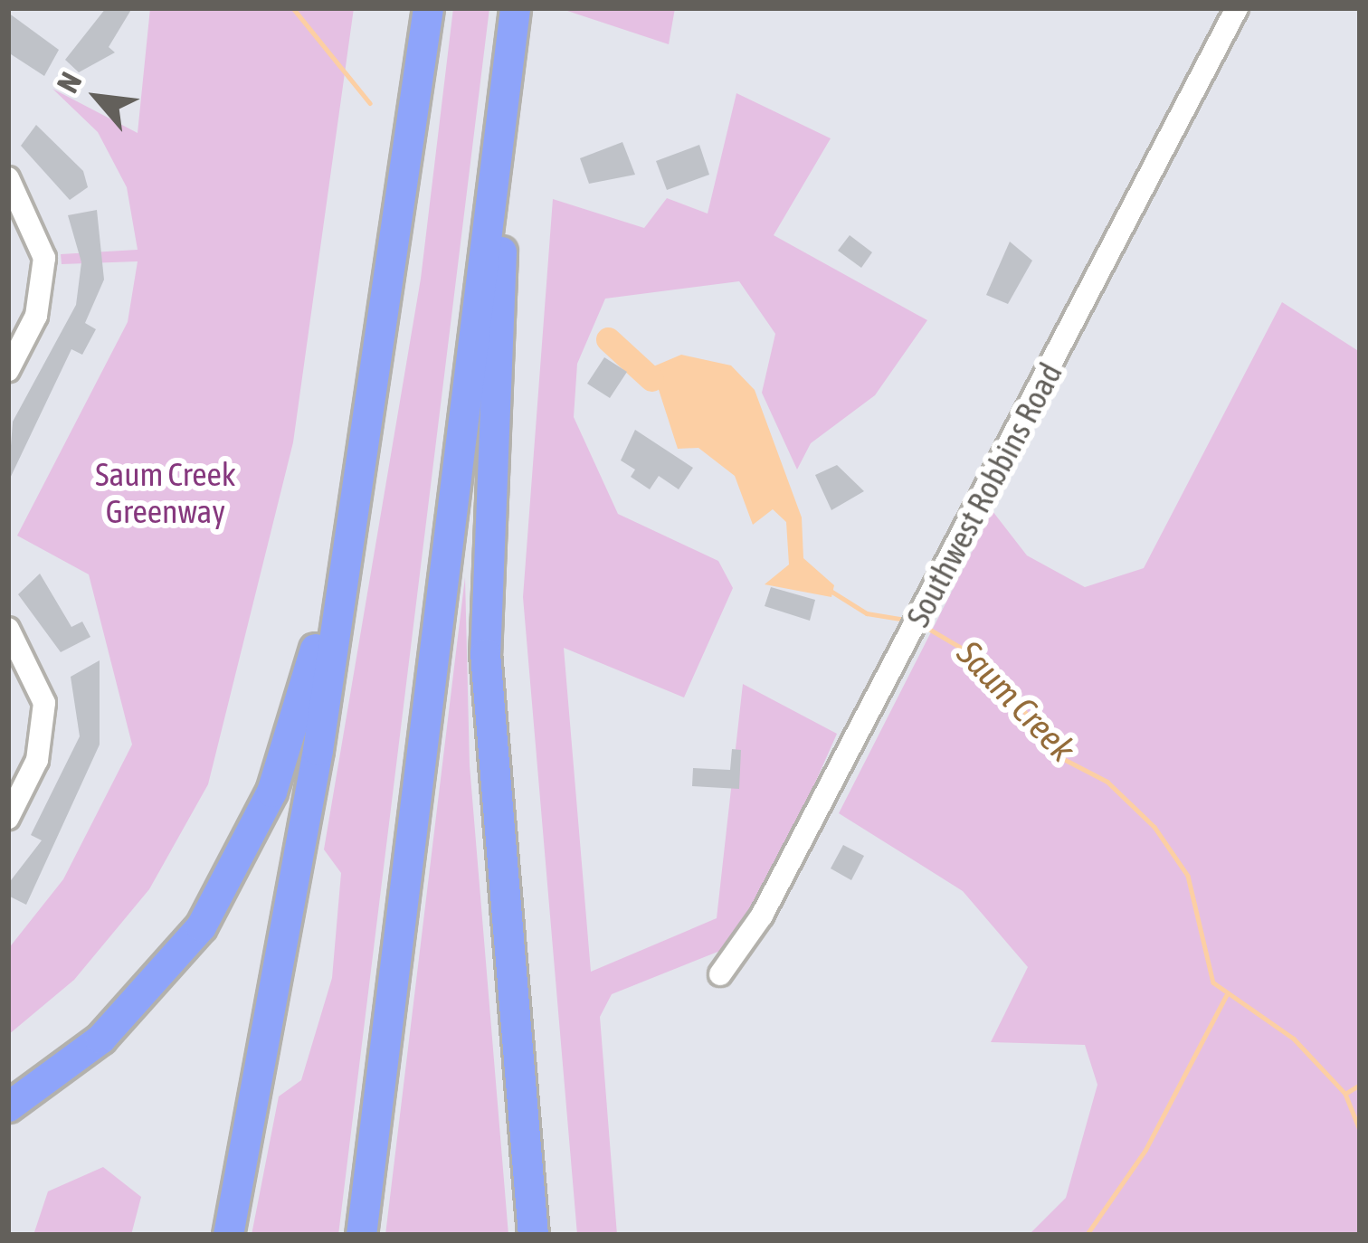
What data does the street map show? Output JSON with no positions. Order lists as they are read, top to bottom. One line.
{"streets":{"street":["Southwest Robbins Road"]},"water":["Saum Creek"],"parks":["Saum Creek Greenway"],"north":"top left"}
